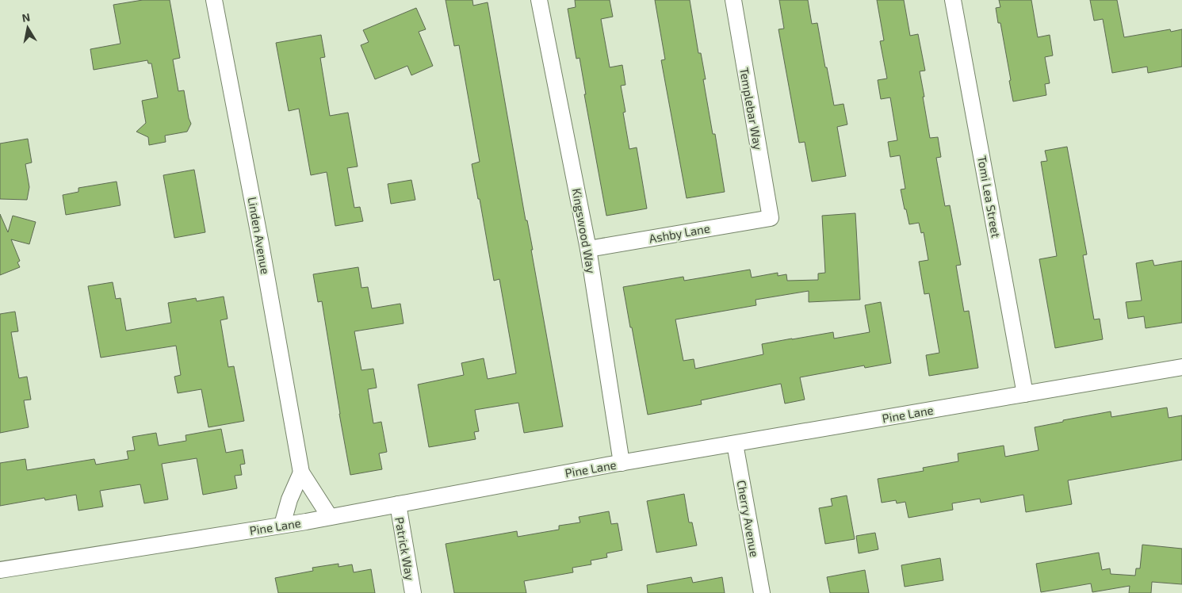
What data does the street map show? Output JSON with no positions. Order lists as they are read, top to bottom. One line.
{"streets":{"street":["Templebar Way","Tomi Lea Street","Kingswood Way","Ashby Lane","Linden Avenue","Pine Lane","Cherry Avenue","Patrick Way"]},"crossings":[["Templebar Way","Ashby Lane"],["Tomi Lea Street","Pine Lane"],["Kingswood Way","Ashby Lane"],["Kingswood Way","Pine Lane"],["Linden Avenue","Pine Lane"],["Pine Lane","Cherry Avenue"],["Pine Lane","Patrick Way"]],"north":"top"}
